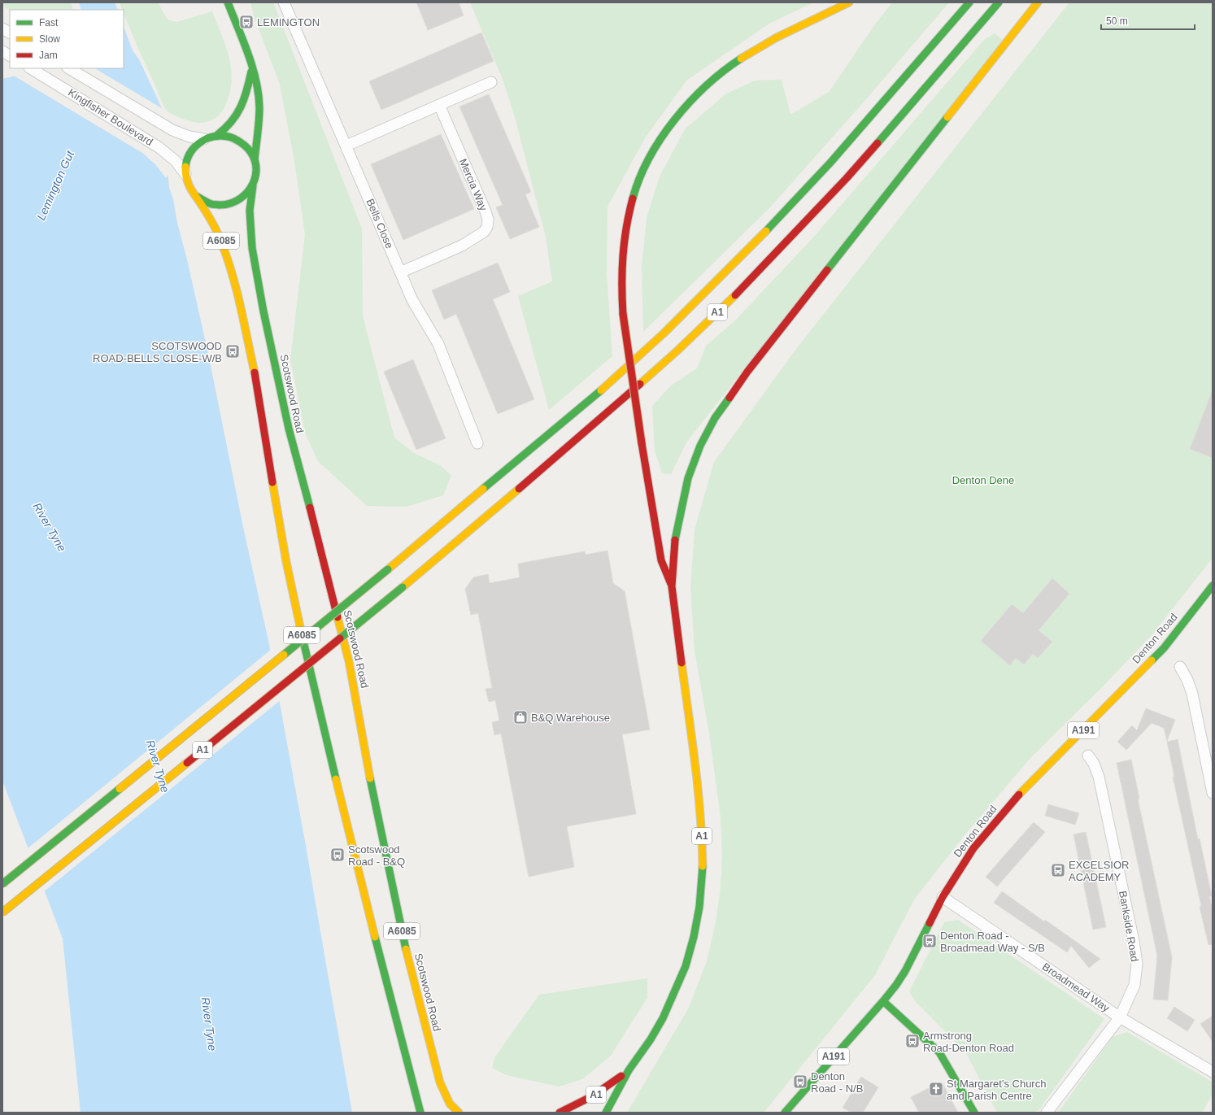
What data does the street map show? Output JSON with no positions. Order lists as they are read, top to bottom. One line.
{"streets":{"main road":["A6085","A1","Scotswood Road","Denton Road","A191"],"street":["Kingfisher Boulevard","Mercia Way","Bells Close","Bankside Road","Broadmead Way"]},"crossings":[["Kingfisher Boulevard","A6085"],["Kingfisher Boulevard","Scotswood Road"],["Mercia Way","Bells Close"],["A6085","Scotswood Road"],["Denton Road","Broadmead Way"],["Bankside Road","Broadmead Way"]],"water":["Lemington Gut","River Tyne"],"parks":["Denton Dene"],"places":{"bus stop":["LEMINGTON","SCOTSWOOD ROAD-BELLS CLOSE-W/B","Scotswood Road - B&Q","EXCELSIOR ACADEMY","Denton Road - Broadmead Way - S/B","Armstrong Road-Denton Road","Denton Road - N/B"],"shop":["B&Q Warehouse"],"church":["St Margaret's Church and Parish Centre"]},"legend":["Fast","Slow","Jam"],"scale_bar":"50 m"}
